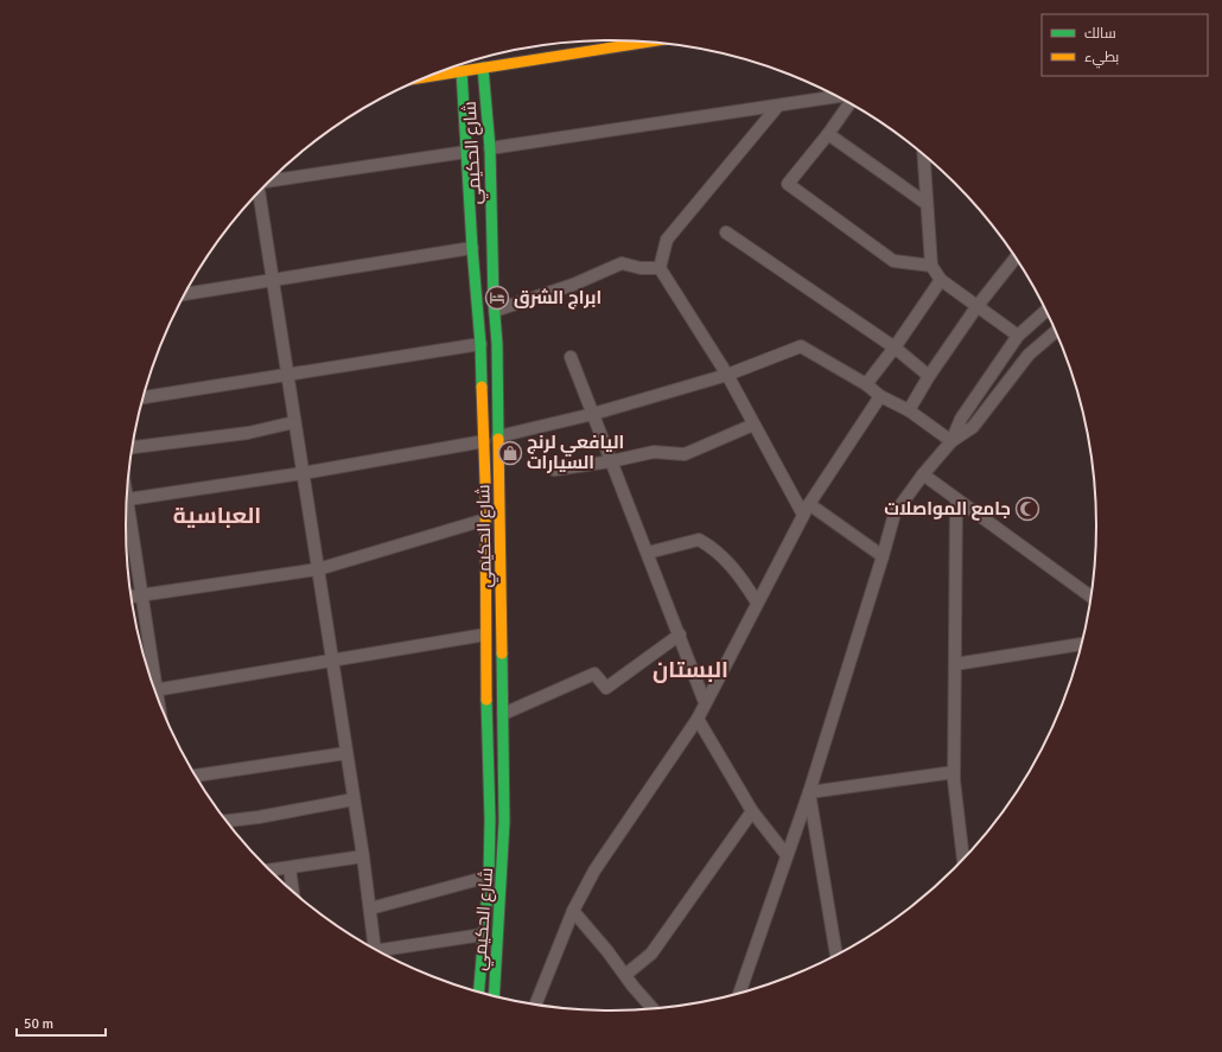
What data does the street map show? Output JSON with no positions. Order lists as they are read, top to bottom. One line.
{"streets":{"main road":["شارع الحكيمي"]},"districts":["العباسية","البستان"],"places":{"hotel":["ابراج الشرق"],"shop":["اليافعي لرنج السيارات"],"mosque":["جامع المواصلات"]},"legend":["سالك","بطيء"],"scale_bar":"50 m"}
